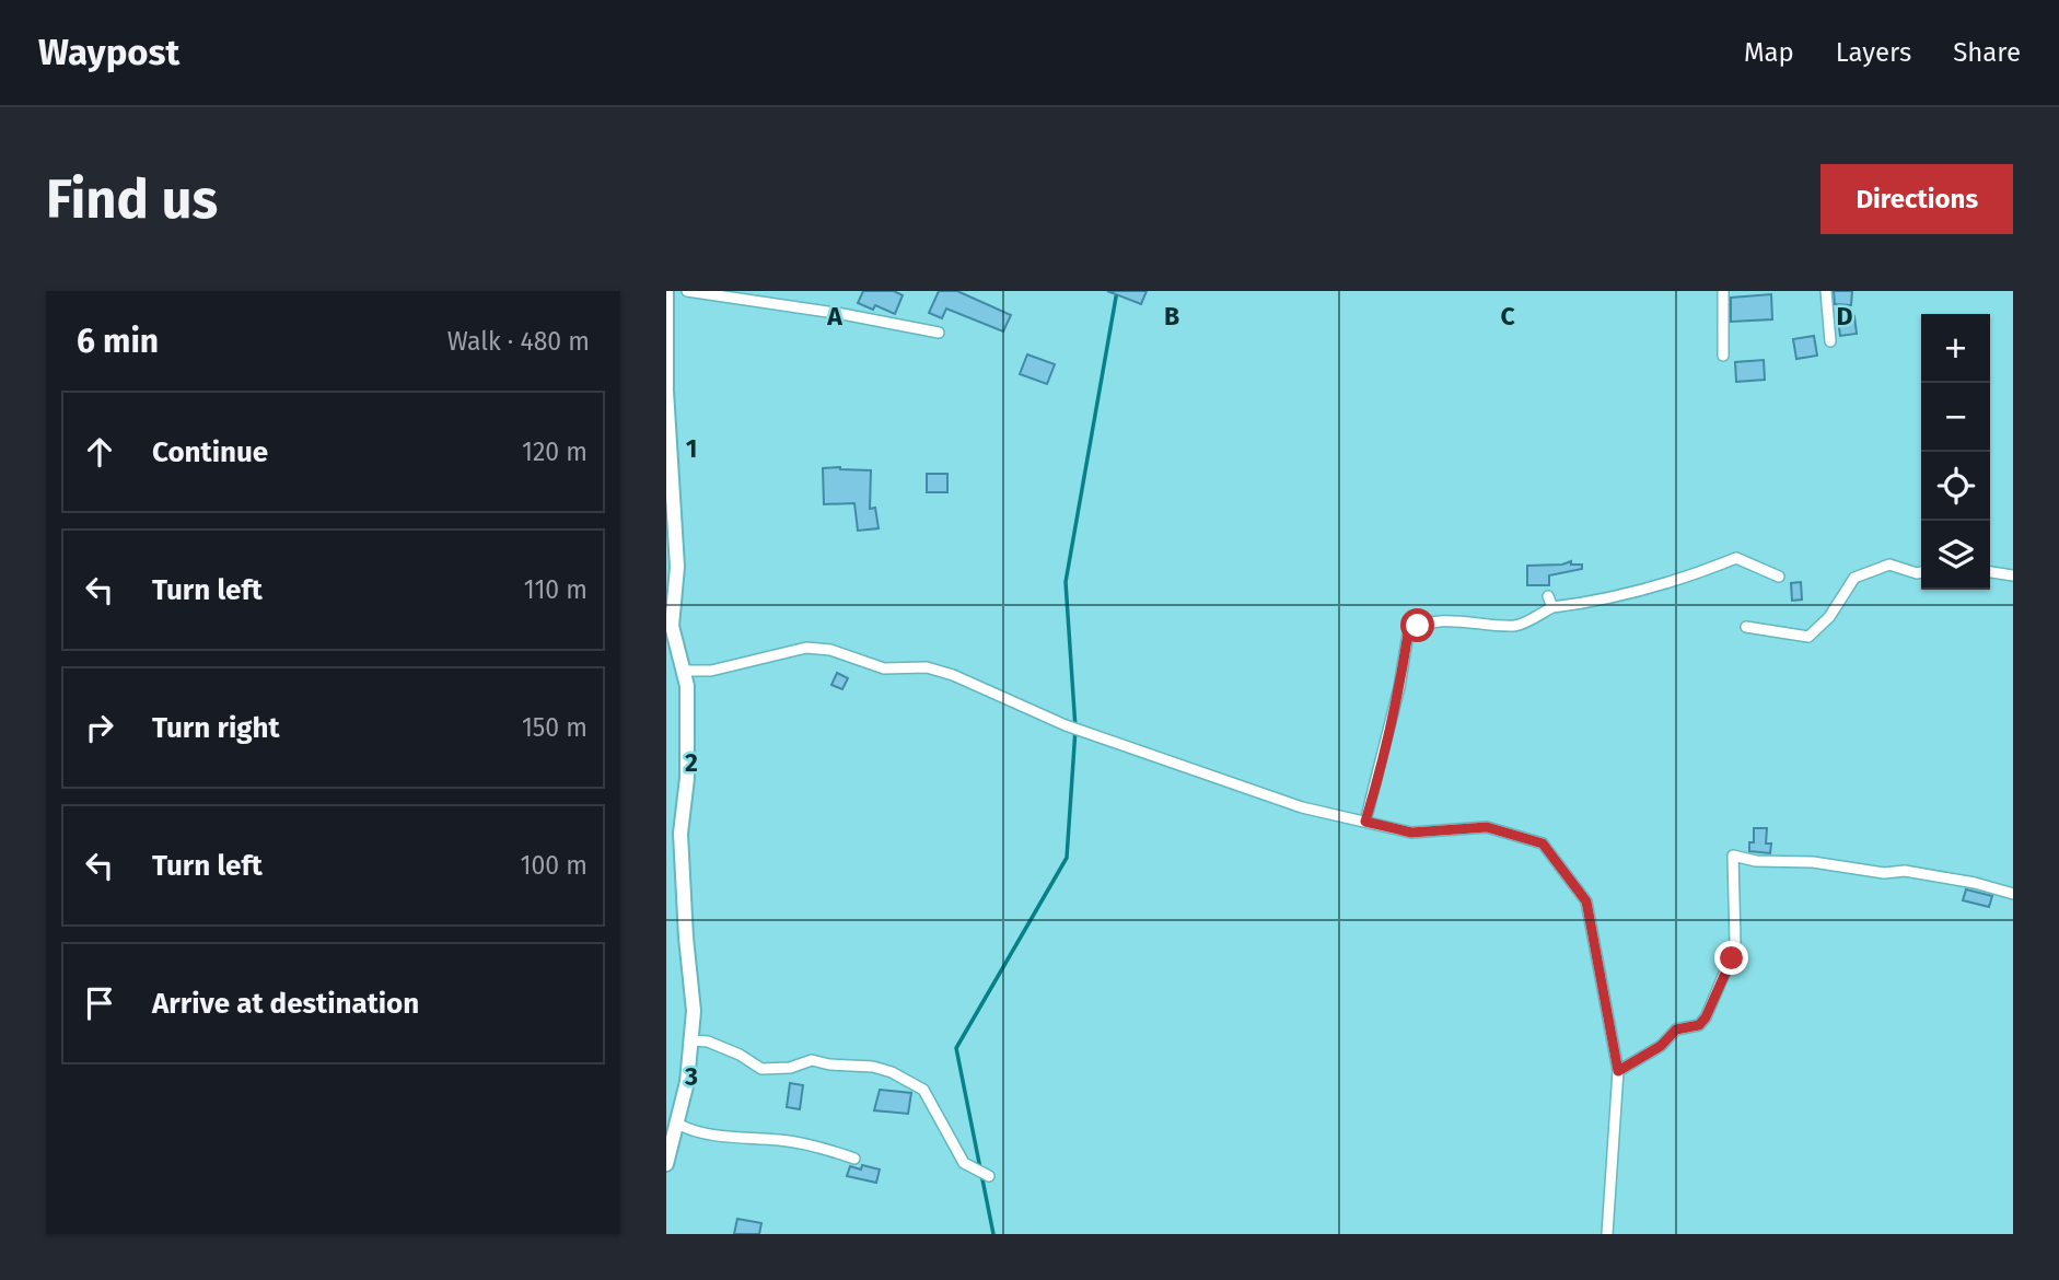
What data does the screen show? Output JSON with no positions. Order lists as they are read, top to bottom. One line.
{"page":{"header":"Waypost","nav":["Map","Layers","Share"],"buttons":"Directions","title":"Find us","heading":["6 min","Walk · 480 m"],"map_buttons":["+","−"],"list":[["Continue","120 m"],["Turn left","110 m"],["Turn right","150 m"],["Turn left","100 m"],"Arrive at destination"]},"grid":{"columns":["A","B","C","D"],"rows":["1","2","3"]}}
